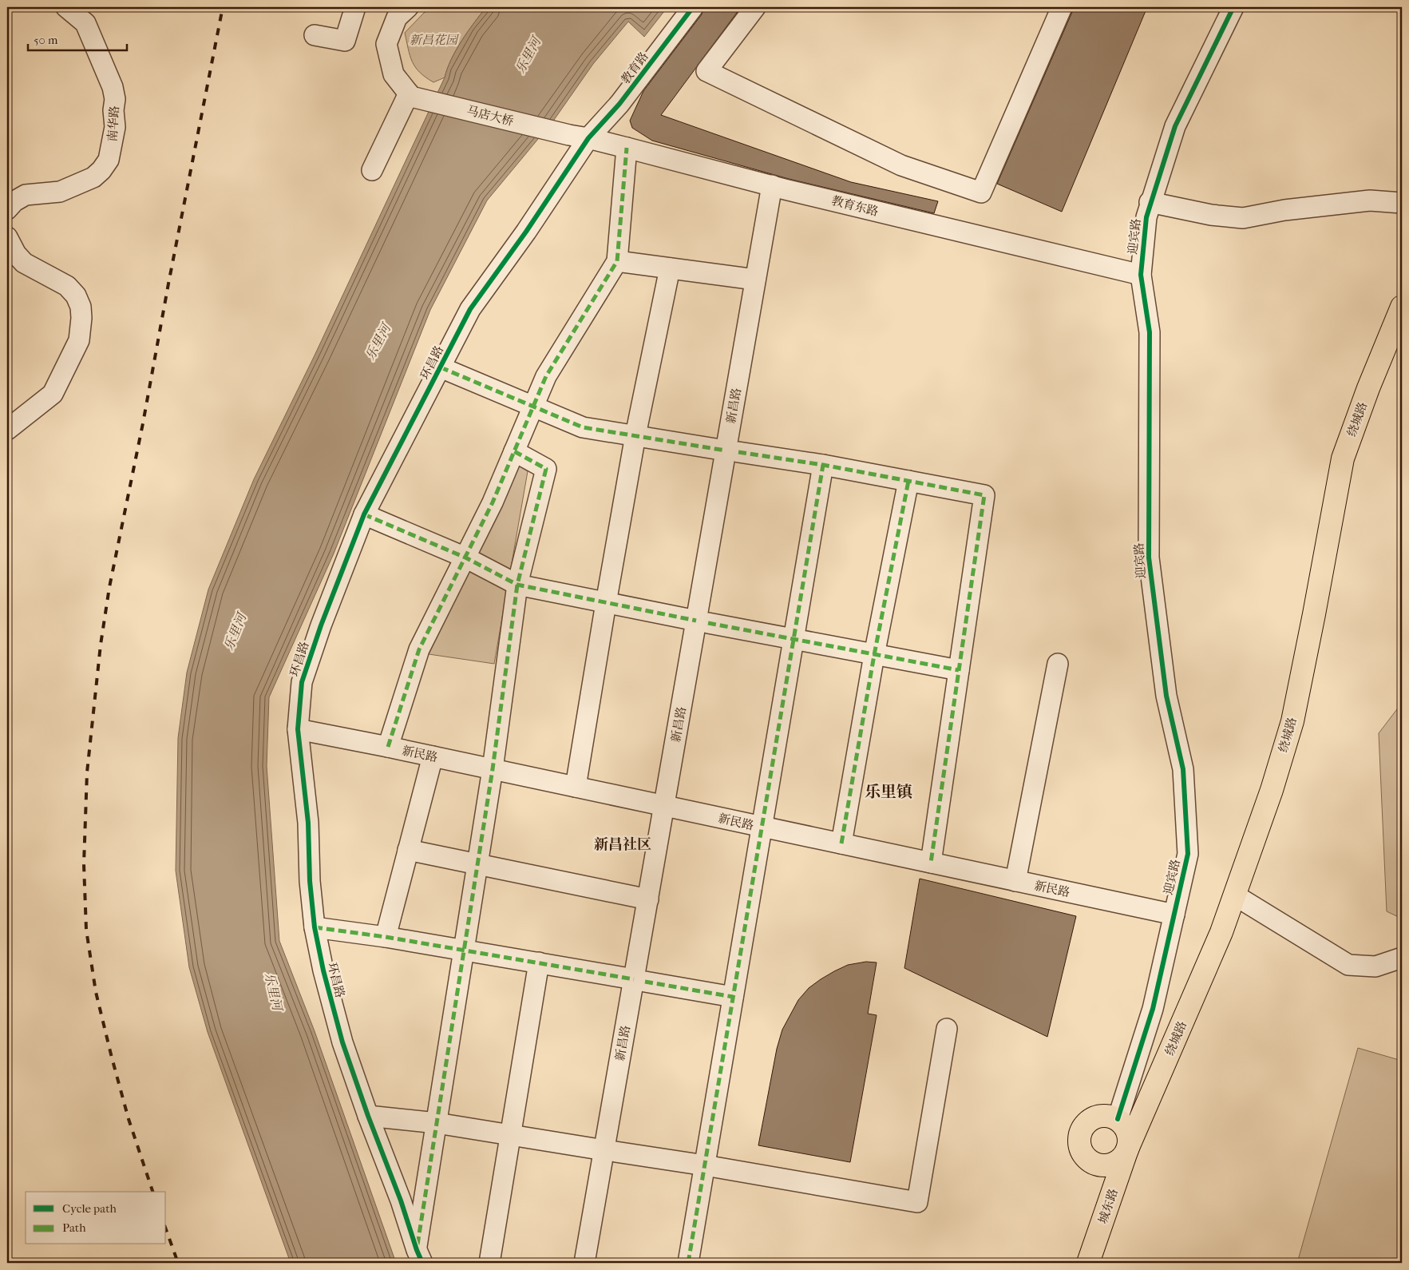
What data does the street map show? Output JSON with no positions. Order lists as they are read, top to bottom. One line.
{"streets":{"highway":["绕城路","城东路"],"street":["教育路","马店大桥","南华路","教育东路","迎宾路","环昌路","新昌路","新民路"]},"crossings":[["教育路","教育东路"],["教育路","环昌路"],["马店大桥","教育东路"],["教育东路","迎宾路"],["教育东路","环昌路"],["教育东路","新昌路"],["迎宾路","绕城路"],["迎宾路","新民路"],["迎宾路","城东路"],["环昌路","新民路"],["新昌路","新民路"],["绕城路","城东路"]],"districts":["乐里镇","新昌社区"],"water":["乐里河"],"parks":["新昌花园"],"legend":["Cycle path","Path"],"scale_bar":"50 m"}
